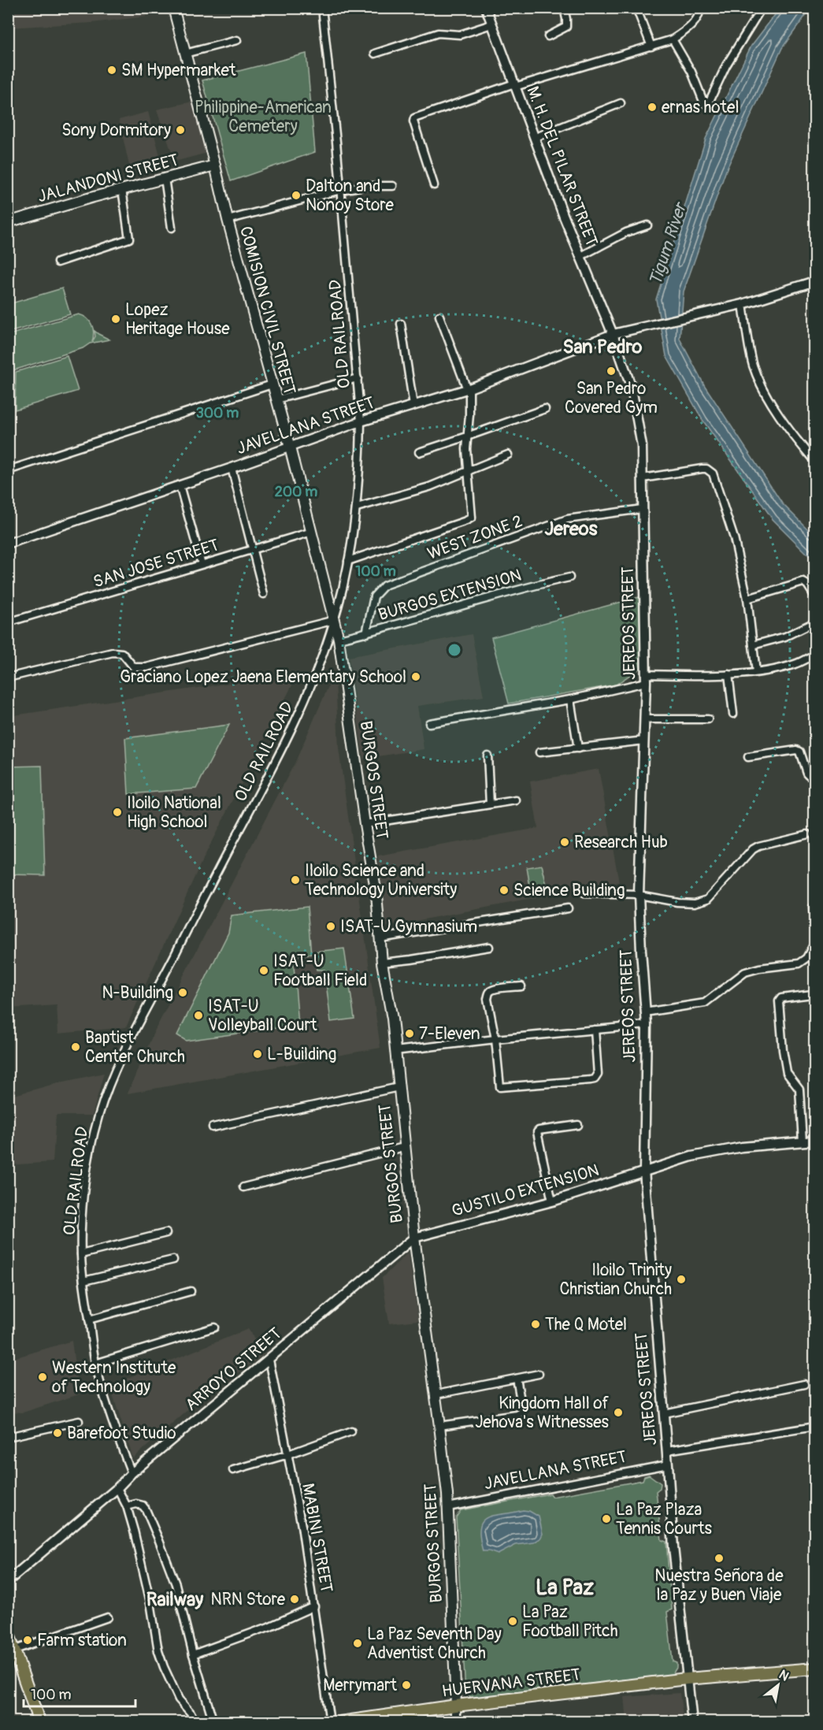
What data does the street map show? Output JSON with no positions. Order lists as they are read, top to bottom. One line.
{"streets":{"main road":["JALANDONI STREET","COMISION CIVIL STREET","BURGOS STREET","HUERVANA STREET"],"street":["M. H. DEL PILAR STREET","OLD RAILROAD","JAVELLANA STREET","WEST ZONE 2","SAN JOSE STREET","BURGOS EXTENSION","JEREOS STREET","GUSTILO EXTENSION","ARROYO STREET","MABINI STREET"]},"crossings":[["M. H. DEL PILAR STREET","JAVELLANA STREET"],["M. H. DEL PILAR STREET","JEREOS STREET"],["JALANDONI STREET","COMISION CIVIL STREET"],["COMISION CIVIL STREET","OLD RAILROAD"],["COMISION CIVIL STREET","JAVELLANA STREET"],["COMISION CIVIL STREET","SAN JOSE STREET"],["COMISION CIVIL STREET","BURGOS STREET"],["OLD RAILROAD","JAVELLANA STREET"],["OLD RAILROAD","BURGOS STREET"],["OLD RAILROAD","ARROYO STREET"],["JAVELLANA STREET","JEREOS STREET"],["JAVELLANA STREET","BURGOS STREET"],["WEST ZONE 2","BURGOS EXTENSION"],["WEST ZONE 2","JEREOS STREET"],["BURGOS EXTENSION","BURGOS STREET"],["JEREOS STREET","GUSTILO EXTENSION"],["JEREOS STREET","HUERVANA STREET"],["BURGOS STREET","GUSTILO EXTENSION"],["BURGOS STREET","ARROYO STREET"],["BURGOS STREET","HUERVANA STREET"],["GUSTILO EXTENSION","ARROYO STREET"],["ARROYO STREET","MABINI STREET"]],"districts":["San Pedro","Jereos","La Paz","Railway"],"water":["Tigum River"],"parks":["Philippine-American Cemetery"],"places":["SM Hypermarket","ernas hotel","Sony Dormitory","Dalton and Nonoy Store","Lopez Heritage House","San Pedro Covered Gym","Graciano Lopez Jaena Elementary School","Iloilo National High School","Research Hub","Iloilo Science and Technology University","Science Building","ISAT-U Gymnasium","ISAT-U Football Field","N-Building","ISAT-U Volleyball Court","7-Eleven","Baptist Center Church","L-Building","Iloilo Trinity Christian Church","The Q Motel","Western Institute of Technology","Kingdom Hall of Jehova's Witnesses","Barefoot Studio","La Paz Plaza Tennis Courts","Nuestra Señora de la Paz y Buen Viaje","NRN Store","La Paz Football Pitch","Farm station","La Paz Seventh Day Adventist Church","Merrymart"],"scale_bar":"100 m","north":"top right","rings":["300 m","200 m","100 m"]}
